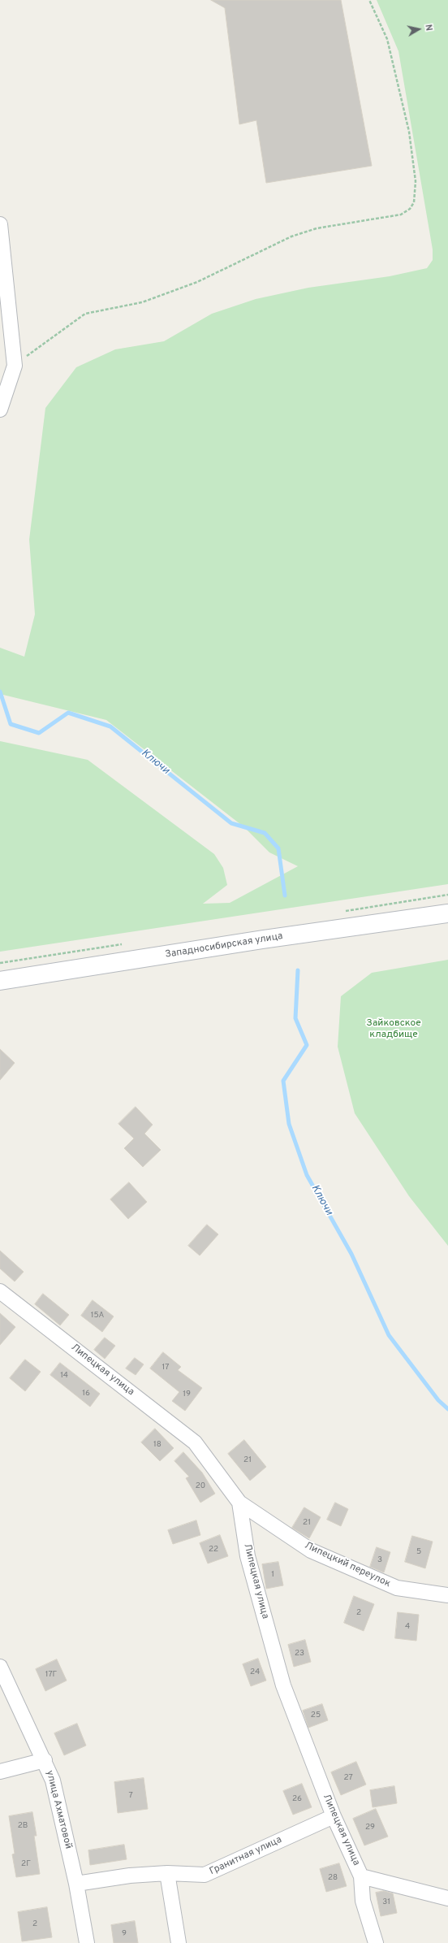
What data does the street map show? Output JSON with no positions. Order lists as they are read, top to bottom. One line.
{"streets":{"main road":["Западносибирская улица"],"street":["Липецкая улица","Липецкий переулок","улица Ахматовой","Гранитная улица"]},"crossings":[["Липецкая улица","Липецкий переулок"],["Липецкая улица","Гранитная улица"],["улица Ахматовой","Гранитная улица"]],"water":["Ключи"],"parks":["Зайковское кладбище"],"house_numbers":["15А","17","14","16","19","18","21","20","21","22","5","3","1","2","4","23","24","17Г","25","27","7","26","2В","29","2Г","28","31","2","9"],"north":"right"}
